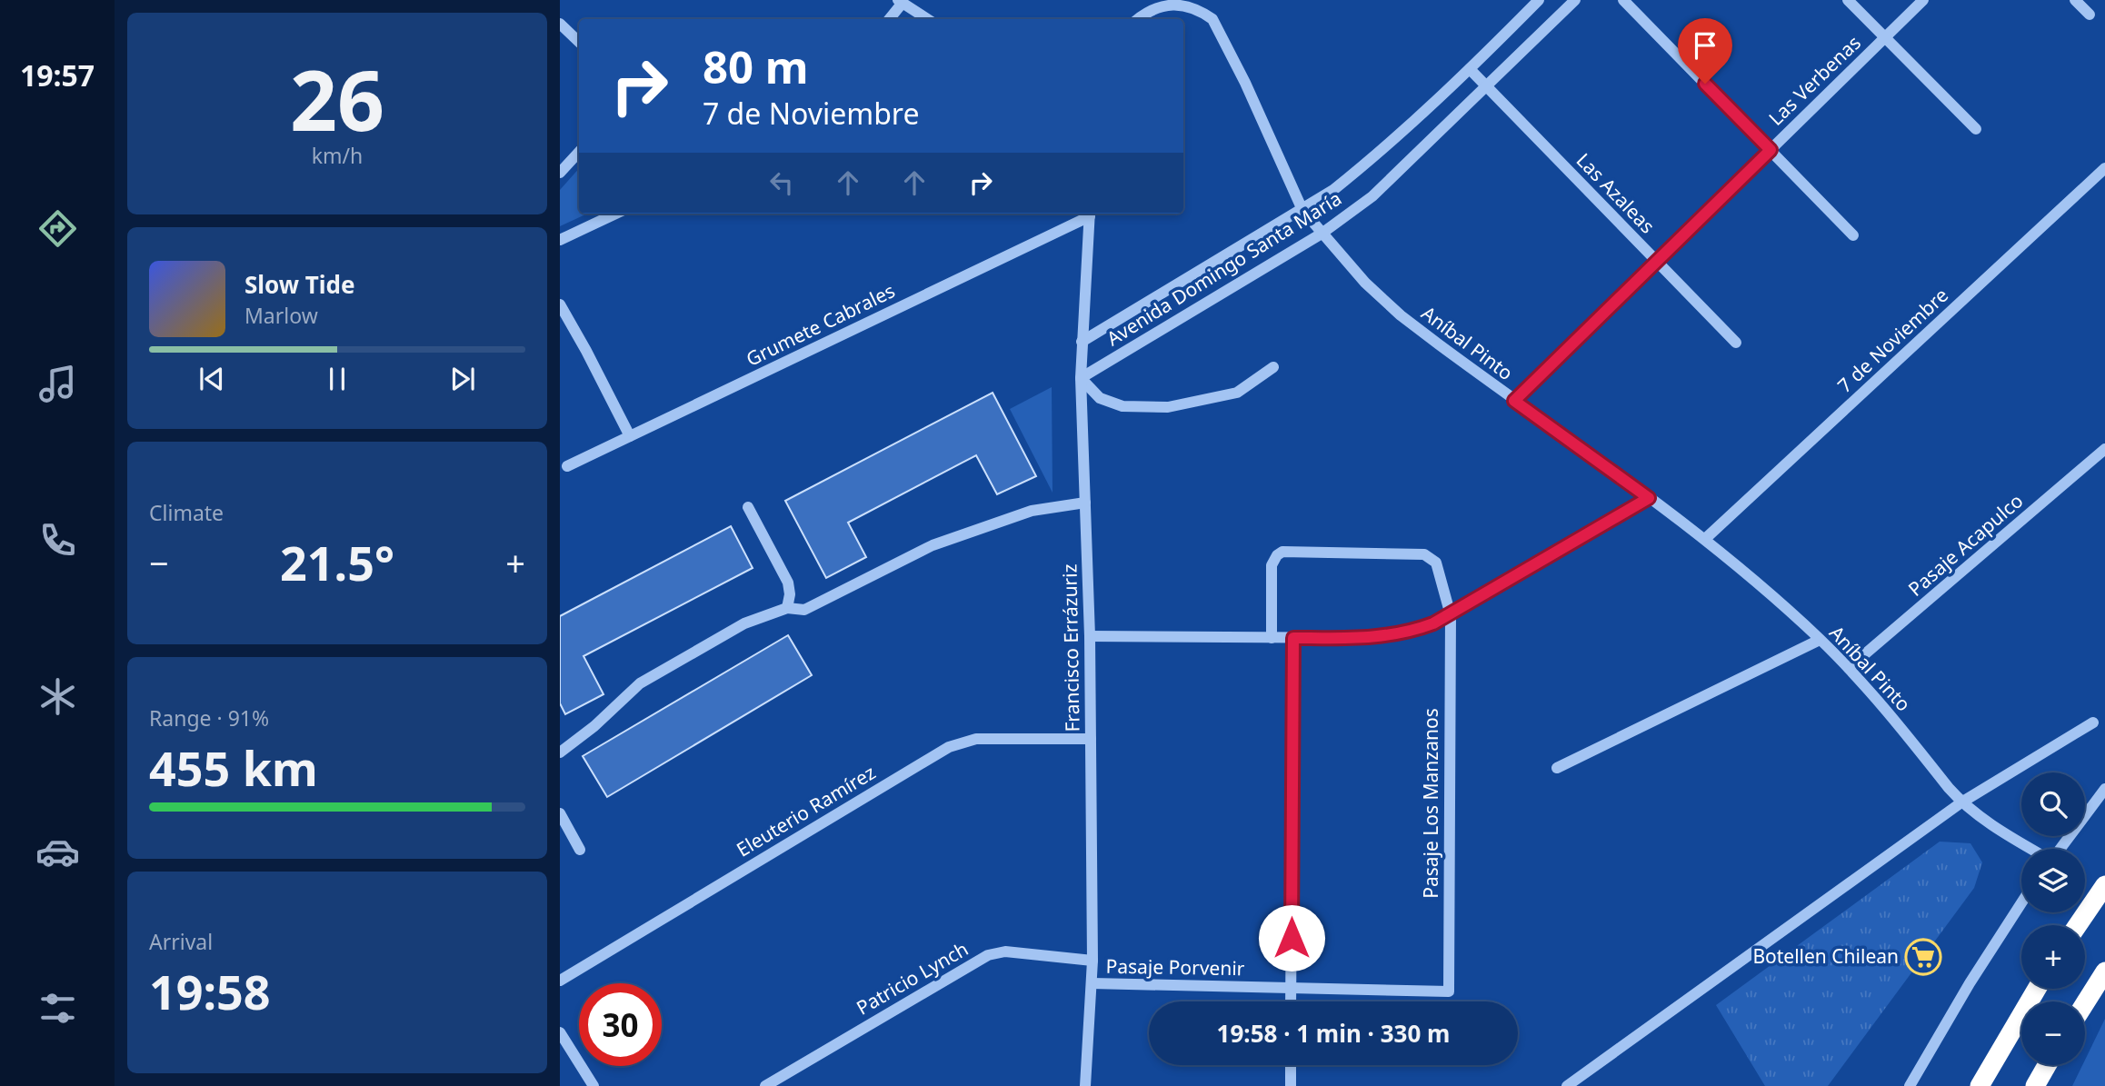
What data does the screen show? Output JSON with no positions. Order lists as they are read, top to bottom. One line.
{"streets":{"street":["Las Verbenas","Las Azaleas","Avenida Domingo Santa María","Grumete Cabrales","7 de Noviembre","Aníbal Pinto","Pasaje Acapulco","Francisco Errázuriz","Pasaje Los Manzanos","Eleuterio Ramírez","Pasaje Porvenir","Patricio Lynch"]},"crossings":[["Las Verbenas","Las Azaleas"],["Las Verbenas","Aníbal Pinto"],["Las Azaleas","Avenida Domingo Santa María"],["Avenida Domingo Santa María","Aníbal Pinto"],["Avenida Domingo Santa María","Francisco Errázuriz"],["Grumete Cabrales","Francisco Errázuriz"],["7 de Noviembre","Aníbal Pinto"],["Aníbal Pinto","Pasaje Acapulco"],["Francisco Errázuriz","Eleuterio Ramírez"],["Francisco Errázuriz","Pasaje Porvenir"],["Francisco Errázuriz","Patricio Lynch"],["Pasaje Los Manzanos","Pasaje Porvenir"]],"places":{"supermarket":["Botellen Chilean"]},"page":{"tabs":"19:57","tile":[["26","km/h"],"Climate",["Range · 91%","455 km"],["Arrival","19:58"]],"turn":["80 m","7 de Noviembre"],"song":["Slow Tide","Marlow"],"heat":["−","21.5°","+"],"map_buttons":["+","−"],"limit":"30","trip":"19:58 · 1 min · 330 m"}}
